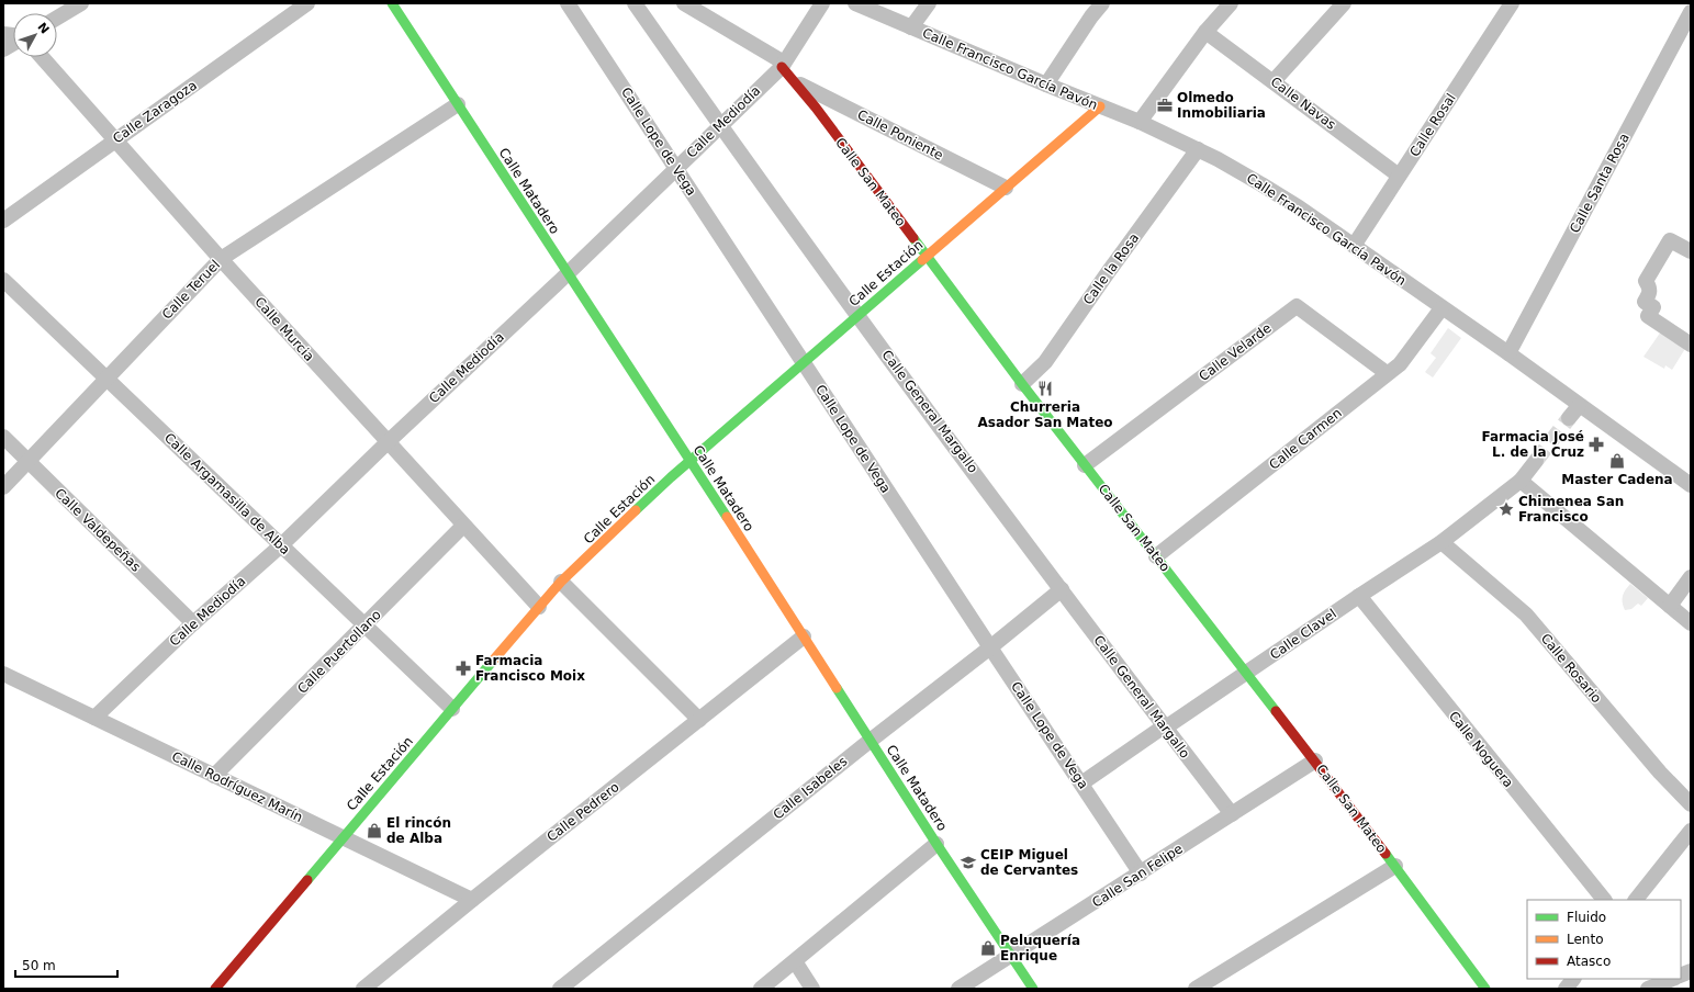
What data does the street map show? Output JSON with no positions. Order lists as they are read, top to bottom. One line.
{"streets":{"street":["Calle Francisco García Pavón","Calle Navas","Calle Zaragoza","Calle Mediodía","Calle Rosal","Calle Poniente","Calle Lope de Vega","Calle San Mateo","Calle Santa Rosa","Calle Matadero","Calle la Rosa","Calle Estación","Calle Teruel","Calle Murcia","Calle Velarde","Calle General Margallo","Calle Carmen","Calle Argamasilla de Alba","Calle Valdepeñas","Calle Clavel","Calle Puertollano","Calle Rosario","Calle Noguera","Calle Rodríguez Marín","Calle Isabeles","Calle Pedrero","Calle San Felipe"]},"crossings":[["Calle Francisco García Pavón","Calle Rosal"],["Calle Francisco García Pavón","Calle Santa Rosa"],["Calle Francisco García Pavón","Calle la Rosa"],["Calle Francisco García Pavón","Calle Estación"],["Calle Francisco García Pavón","Calle Carmen"],["Calle Navas","Calle Rosal"],["Calle Zaragoza","Calle Murcia"],["Calle Mediodía","Calle Lope de Vega"],["Calle Mediodía","Calle San Mateo"],["Calle Mediodía","Calle Matadero"],["Calle Mediodía","Calle Murcia"],["Calle Mediodía","Calle General Margallo"],["Calle Mediodía","Calle Argamasilla de Alba"],["Calle Mediodía","Calle Valdepeñas"],["Calle Mediodía","Calle Rodríguez Marín"],["Calle Poniente","Calle San Mateo"],["Calle Poniente","Calle Estación"],["Calle Lope de Vega","Calle Estación"],["Calle Lope de Vega","Calle Clavel"],["Calle Lope de Vega","Calle Isabeles"],["Calle Lope de Vega","Calle San Felipe"],["Calle San Mateo","Calle la Rosa"],["Calle San Mateo","Calle Estación"],["Calle San Mateo","Calle Velarde"],["Calle San Mateo","Calle Carmen"],["Calle San Mateo","Calle Clavel"],["Calle San Mateo","Calle San Felipe"],["Calle Matadero","Calle Estación"],["Calle Matadero","Calle Teruel"],["Calle Matadero","Calle Isabeles"],["Calle Matadero","Calle Pedrero"],["Calle Matadero","Calle San Felipe"],["Calle Estación","Calle Murcia"],["Calle Estación","Calle General Margallo"],["Calle Estación","Calle Argamasilla de Alba"],["Calle Estación","Calle Rodríguez Marín"],["Calle Teruel","Calle Murcia"],["Calle Teruel","Calle Argamasilla de Alba"],["Calle Teruel","Calle Valdepeñas"],["Calle Murcia","Calle Puertollano"],["Calle Velarde","Calle Carmen"],["Calle General Margallo","Calle Clavel"],["Calle General Margallo","Calle Isabeles"],["Calle General Margallo","Calle San Felipe"],["Calle Argamasilla de Alba","Calle Puertollano"],["Calle Clavel","Calle Rosario"],["Calle Clavel","Calle Noguera"],["Calle Puertollano","Calle Rodríguez Marín"],["Calle Rodríguez Marín","Calle Pedrero"]],"places":{"office":["Olmedo Inmobiliaria"],"restaurant":["Churreria Asador San Mateo"],"pharmacy":["Farmacia José L. de la Cruz","Farmacia Francisco Moix"],"shop":["Master Cadena","El rincón de Alba","Peluquería Enrique"],"place":["Chimenea San Francisco"],"school or university":["CEIP Miguel de Cervantes"]},"legend":["Fluido","Lento","Atasco"],"scale_bar":"50 m","north":"top right"}
